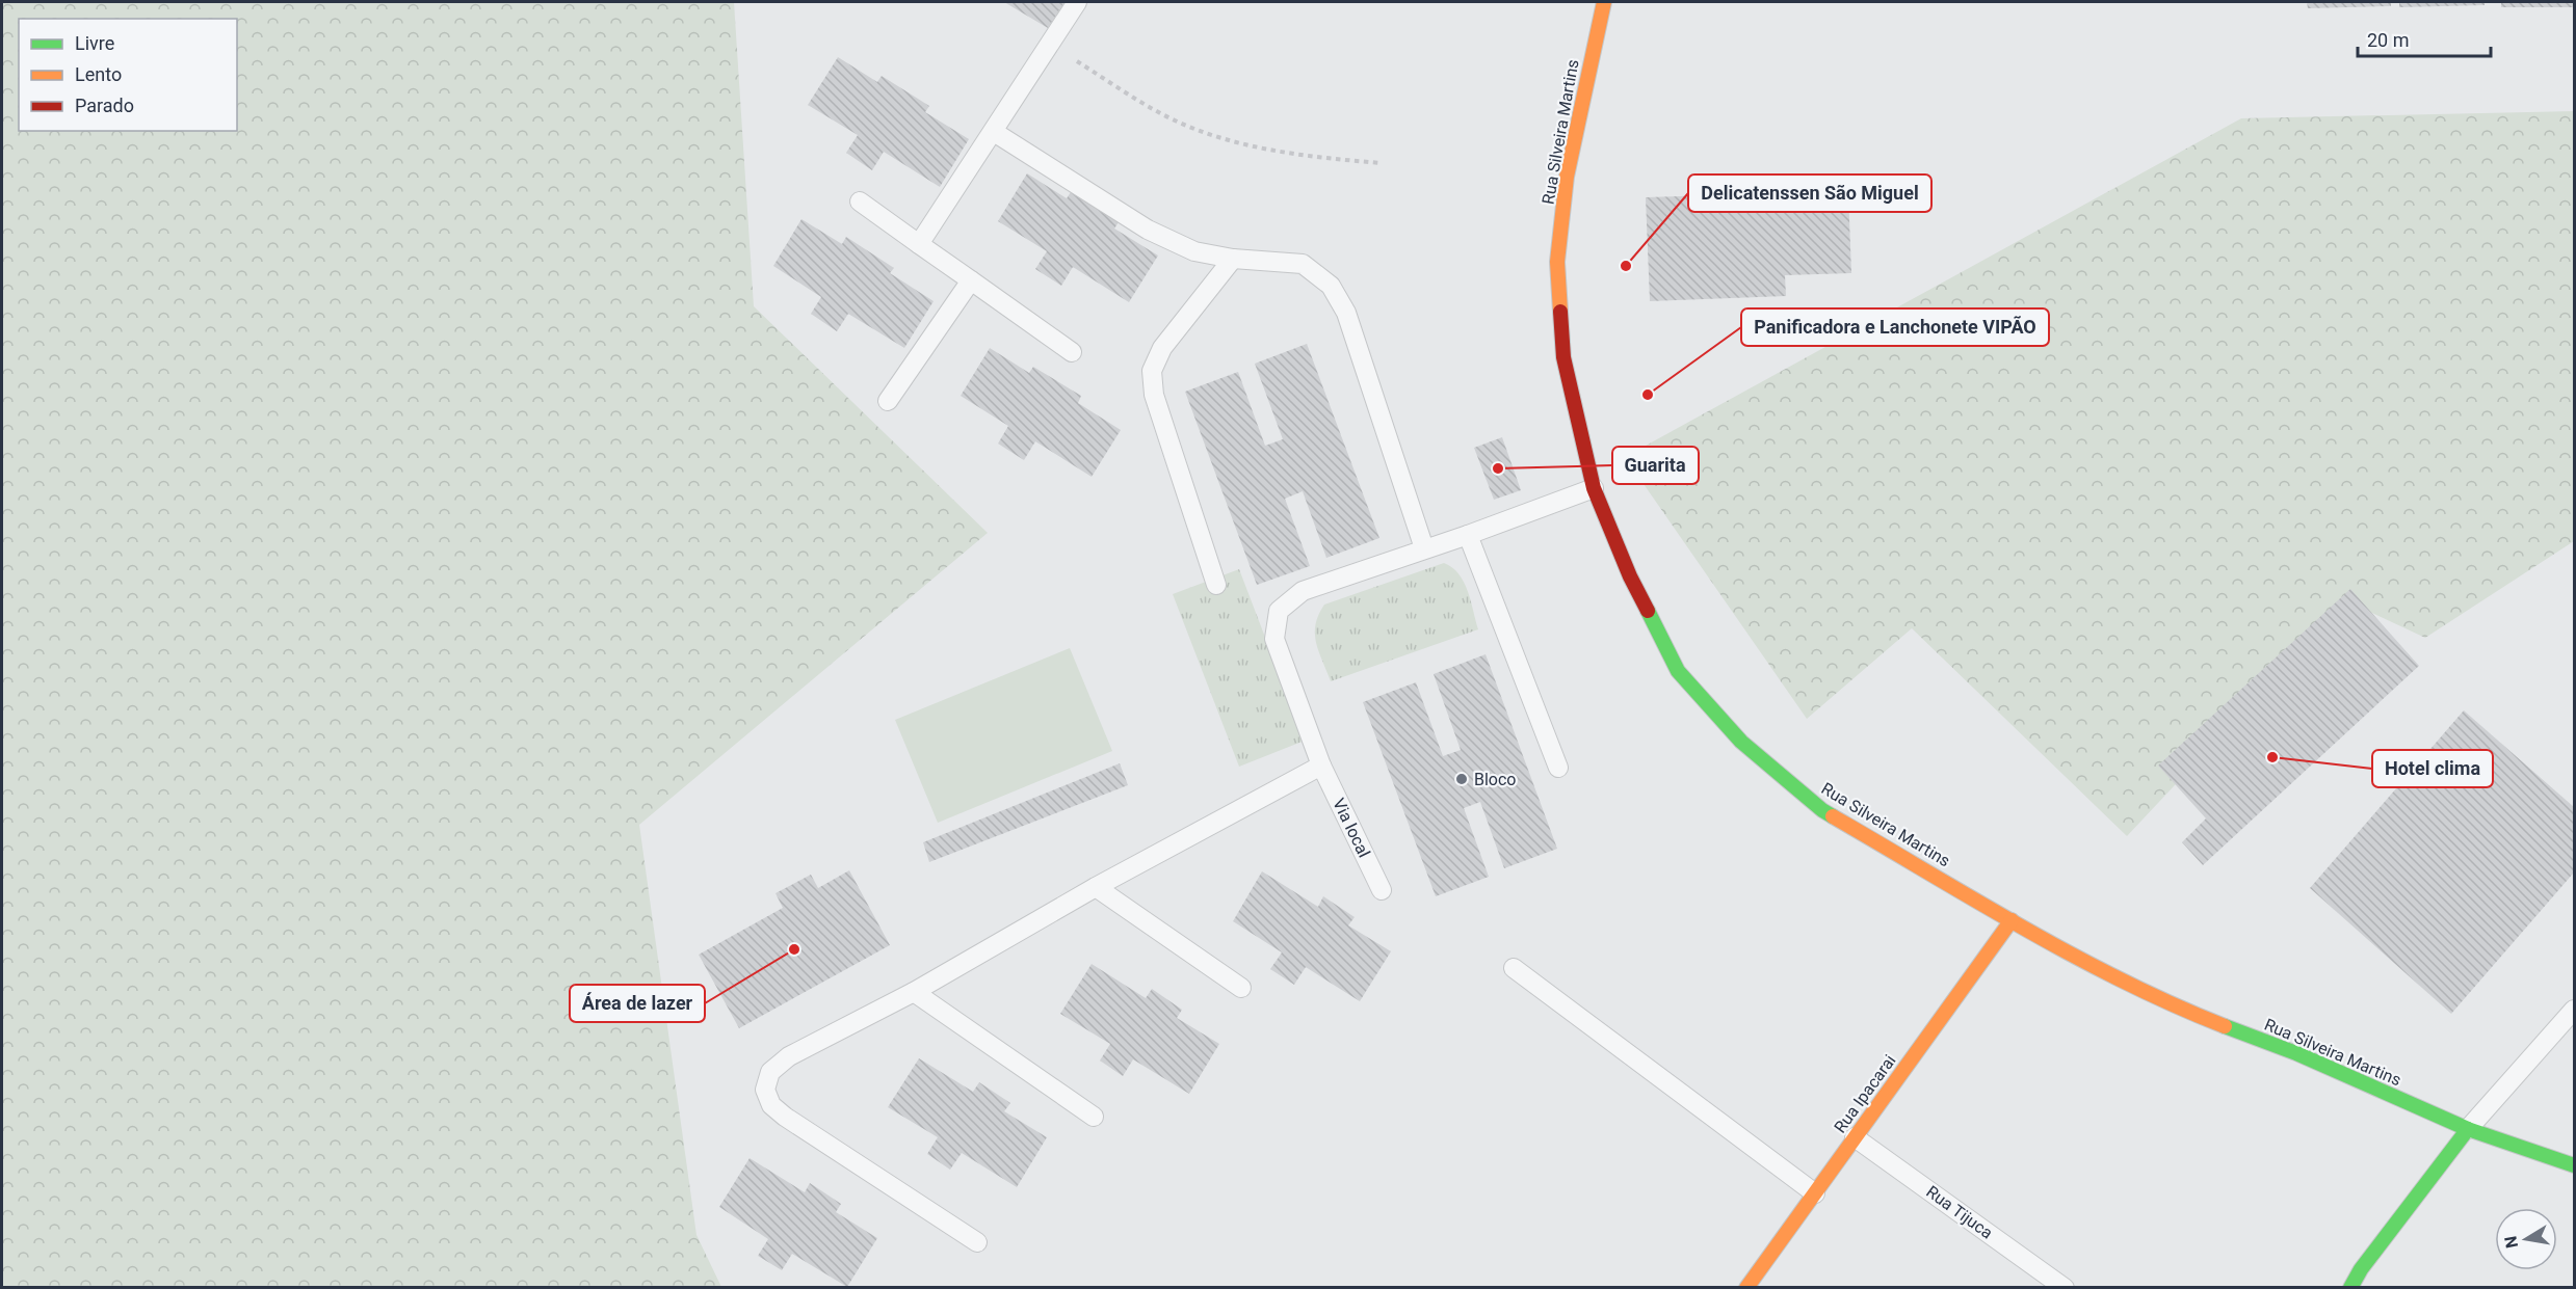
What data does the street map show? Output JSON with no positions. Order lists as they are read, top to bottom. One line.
{"streets":{"main road":["Rua Silveira Martins","Rua Ipacarai"],"lane":["Via local","Rua Tijuca"]},"crossings":[["Rua Silveira Martins","Via local"],["Rua Silveira Martins","Rua Ipacarai"],["Rua Ipacarai","Rua Tijuca"]],"places":["Delicatenssen São Miguel","Panificadora e Lanchonete VIPÃO","Guarita","Hotel clima","Bloco","Área de lazer"],"legend":["Livre","Lento","Parado"],"scale_bar":"20 m","north":"left"}
